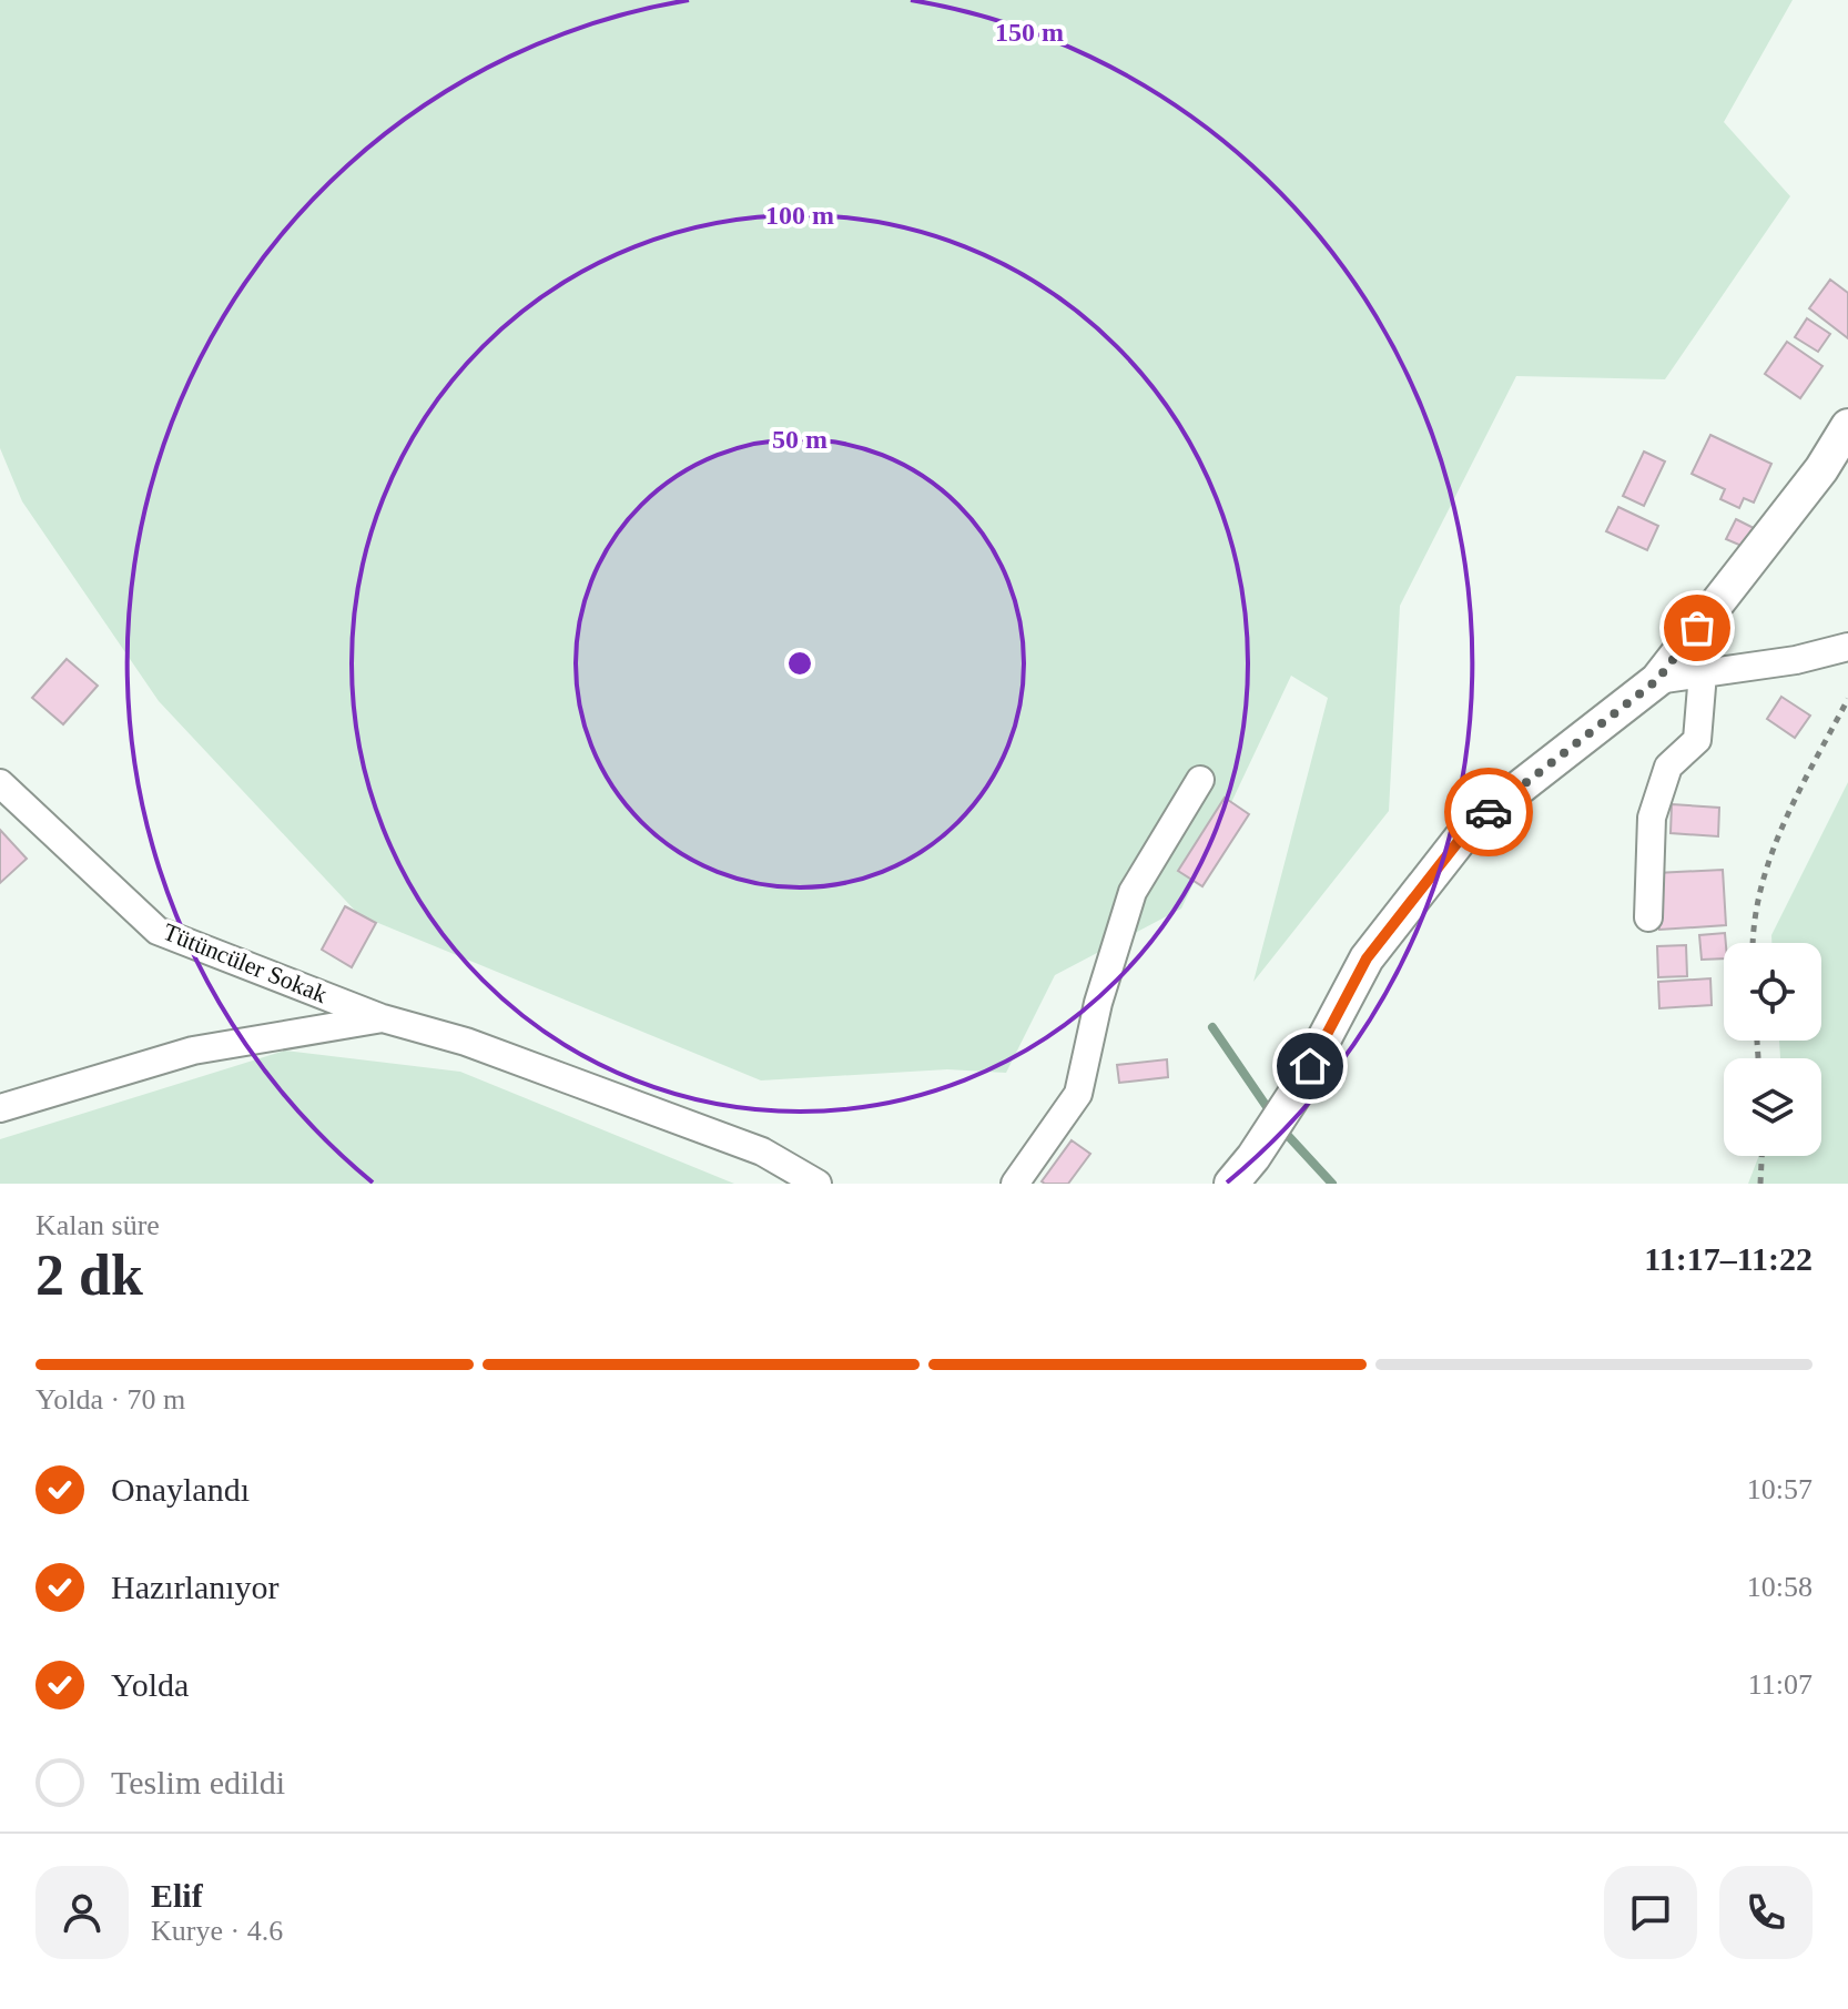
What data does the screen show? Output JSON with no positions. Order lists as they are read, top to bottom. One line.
{"streets":{"street":["Tütüncüler Sokak"]},"page":{"heading":["2 dk","Kalan süre","11:17–11:22"],"panel":["Elif","Kurye · 4.6"],"bar":"Yolda · 70 m","list":[["Onaylandı","10:57"],["Hazırlanıyor","10:58"],["Yolda","11:07"],"Teslim edildi"]},"rings":["150 m","100 m","50 m"]}
